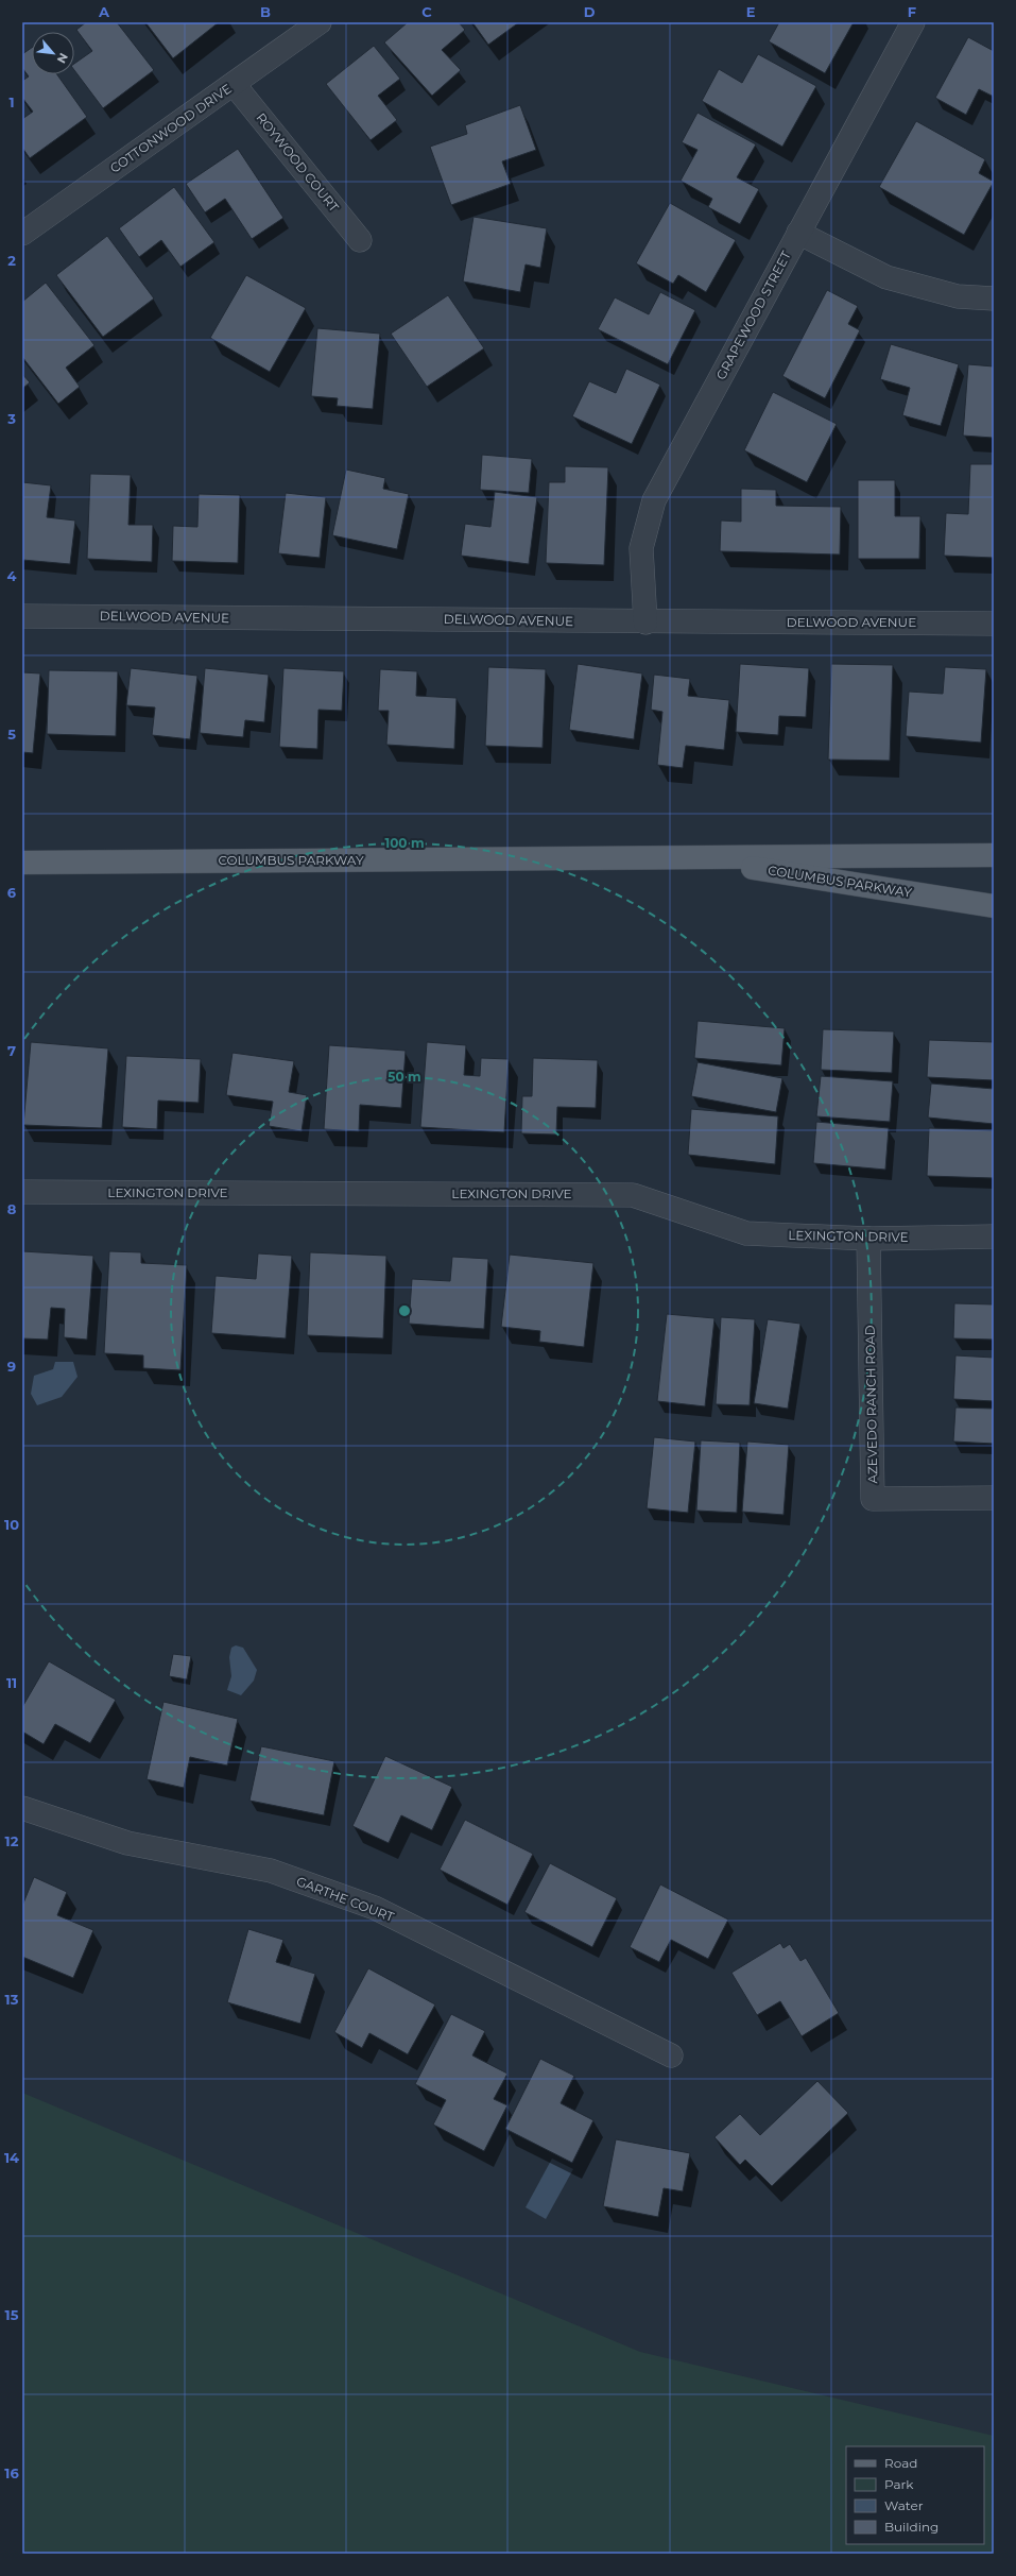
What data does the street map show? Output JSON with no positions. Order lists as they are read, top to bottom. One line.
{"streets":{"main road":["COLUMBUS PARKWAY"],"street":["COTTONWOOD DRIVE","ROYWOOD COURT","GRAPEWOOD STREET","DELWOOD AVENUE","LEXINGTON DRIVE","AZEVEDO RANCH ROAD","GARTHE COURT"]},"crossings":[["COTTONWOOD DRIVE","ROYWOOD COURT"],["GRAPEWOOD STREET","DELWOOD AVENUE"],["LEXINGTON DRIVE","AZEVEDO RANCH ROAD"]],"legend":["Road","Park","Water","Building"],"north":"bottom right","grid":{"columns":["A","B","C","D","E","F"],"rows":["1","2","3","4","5","6","7","8","9","10","11","12","13","14","15","16"]},"rings":["100 m","50 m"]}
